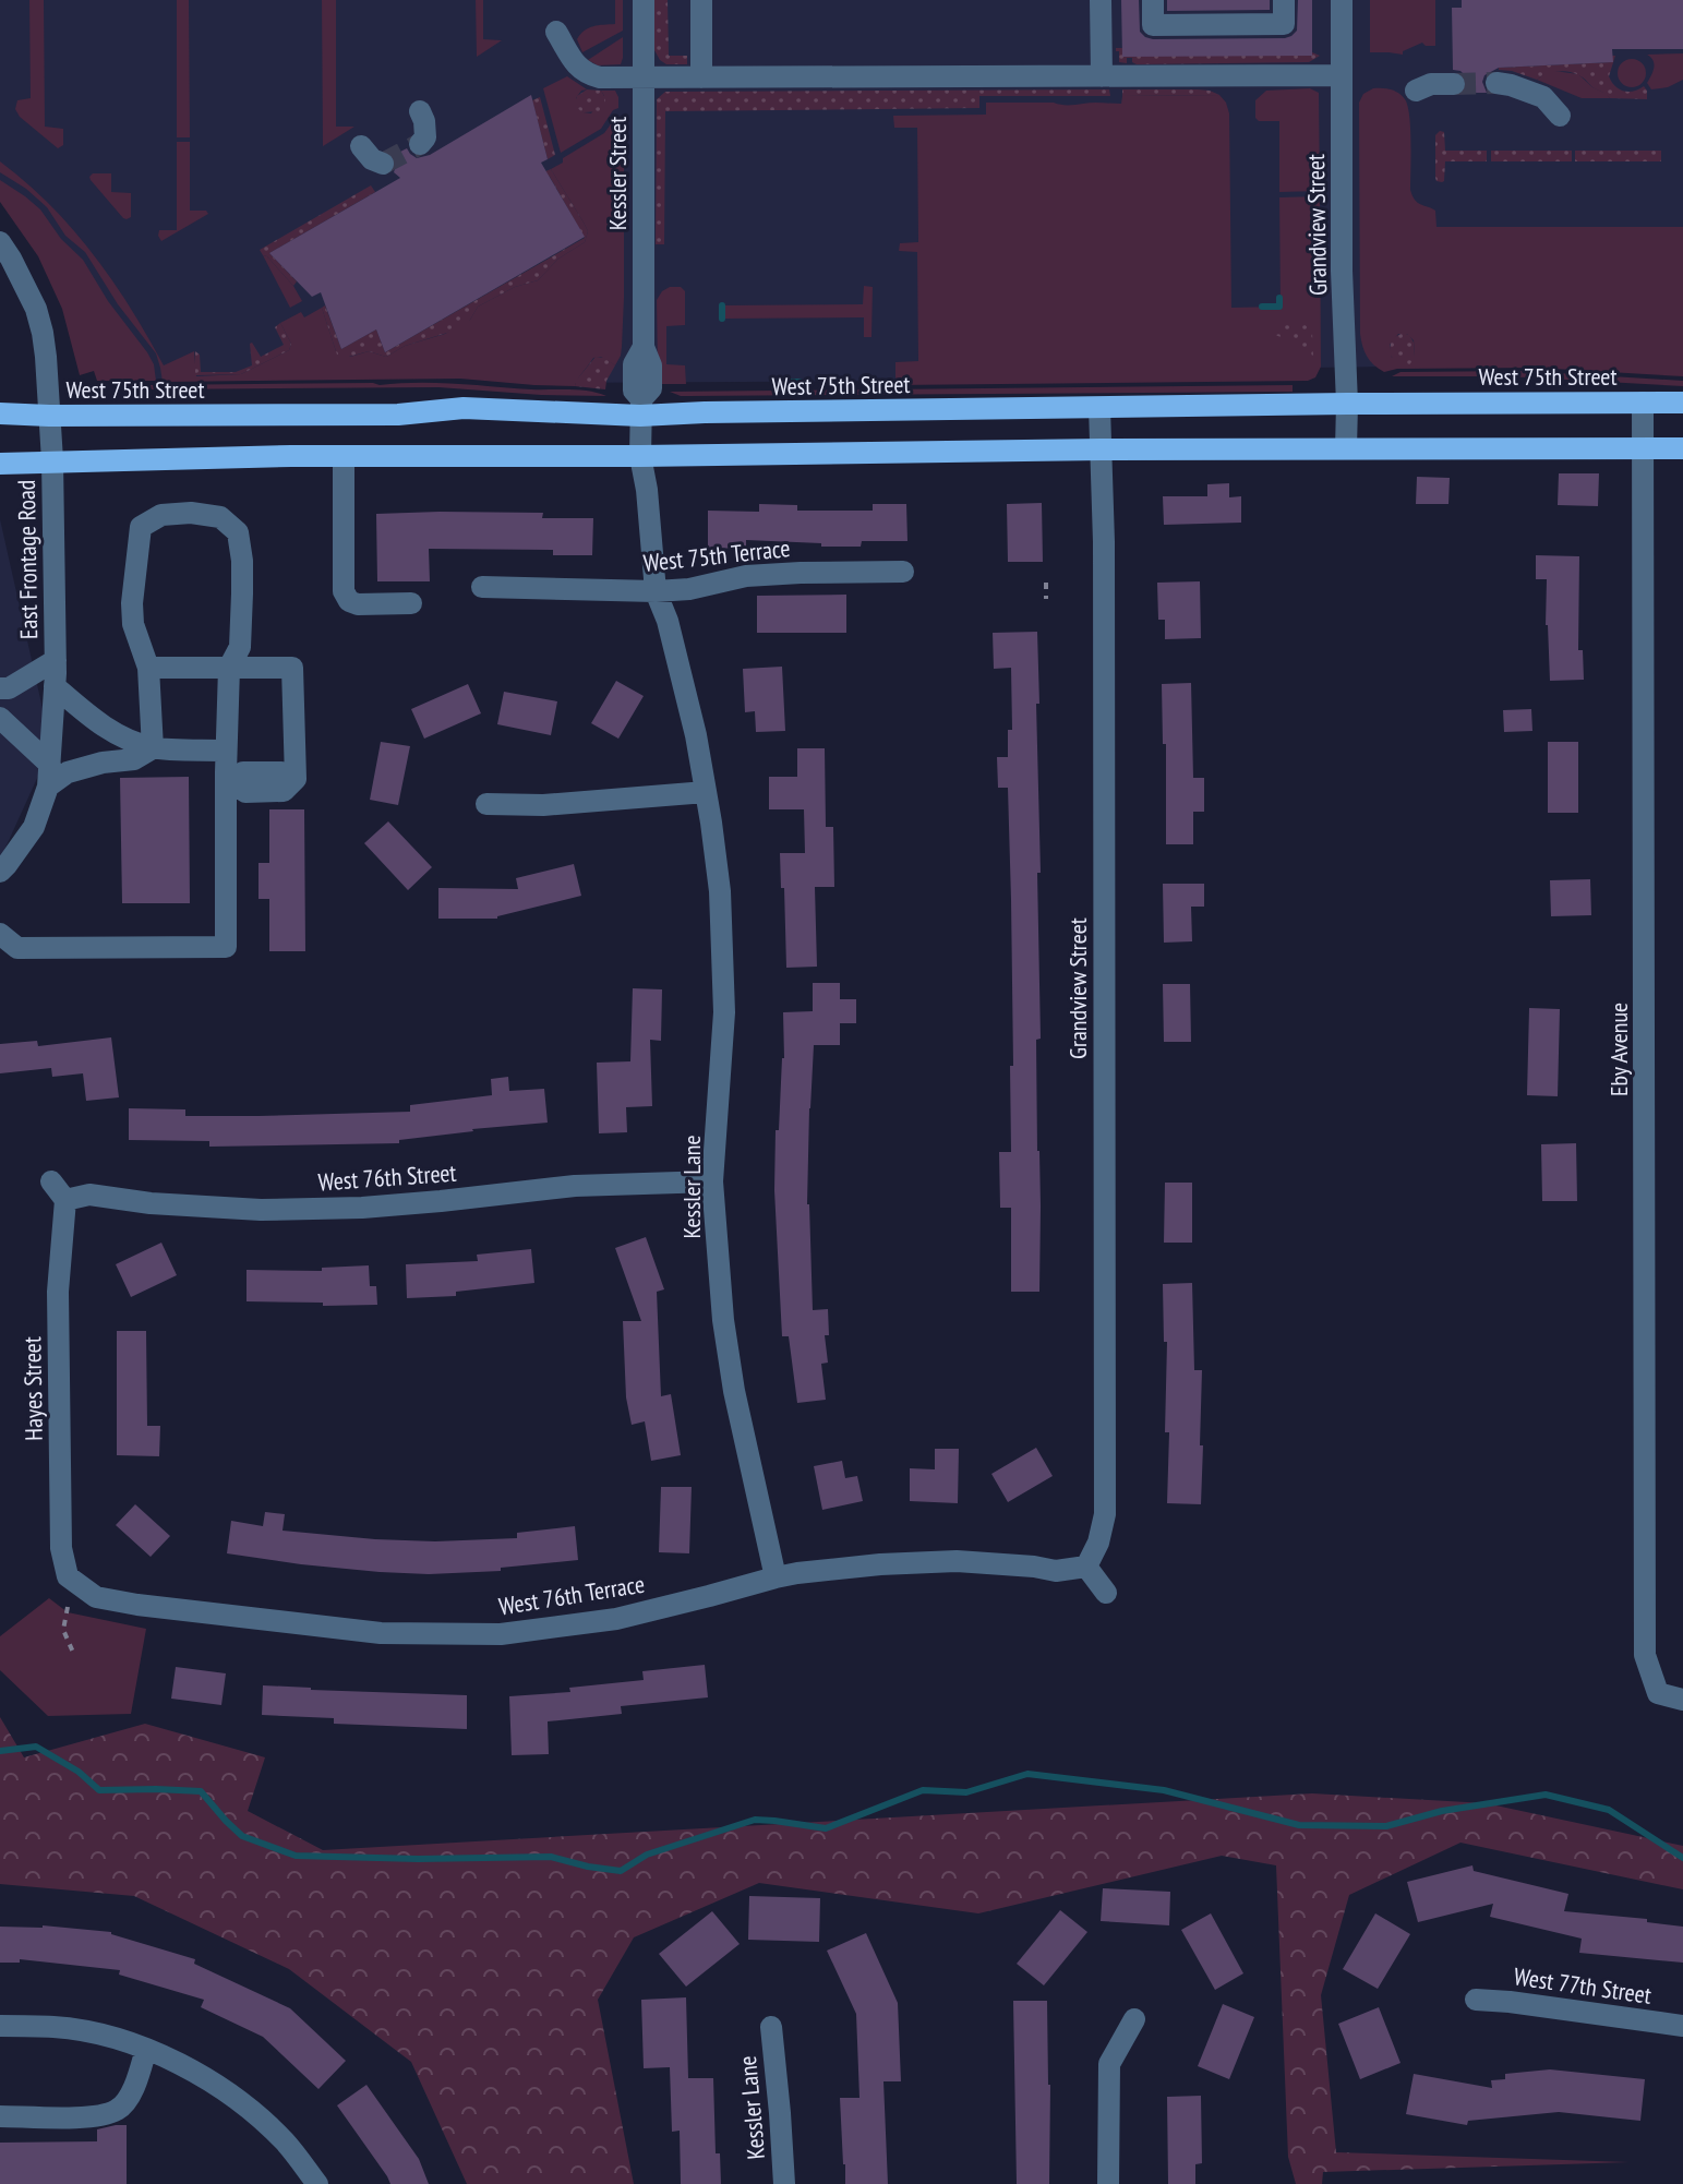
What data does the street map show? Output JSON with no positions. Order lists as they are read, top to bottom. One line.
{"streets":{"main road":["West 75th Street"],"street":["Kessler Street","Grandview Street","West 75th Terrace","East Frontage Road","Eby Avenue","West 76th Street","Kessler Lane","Hayes Street","West 76th Terrace","West 77th Street"]},"crossings":[["Kessler Street","West 75th Street"],["Kessler Street","Kessler Lane"],["Grandview Street","West 75th Street"],["Grandview Street","West 76th Terrace"],["West 75th Street","East Frontage Road"],["West 75th Street","Eby Avenue"],["West 75th Street","Kessler Lane"],["West 75th Terrace","Kessler Lane"],["West 76th Street","Kessler Lane"],["West 76th Street","Hayes Street"],["Kessler Lane","West 76th Terrace"],["Hayes Street","West 76th Terrace"]]}
